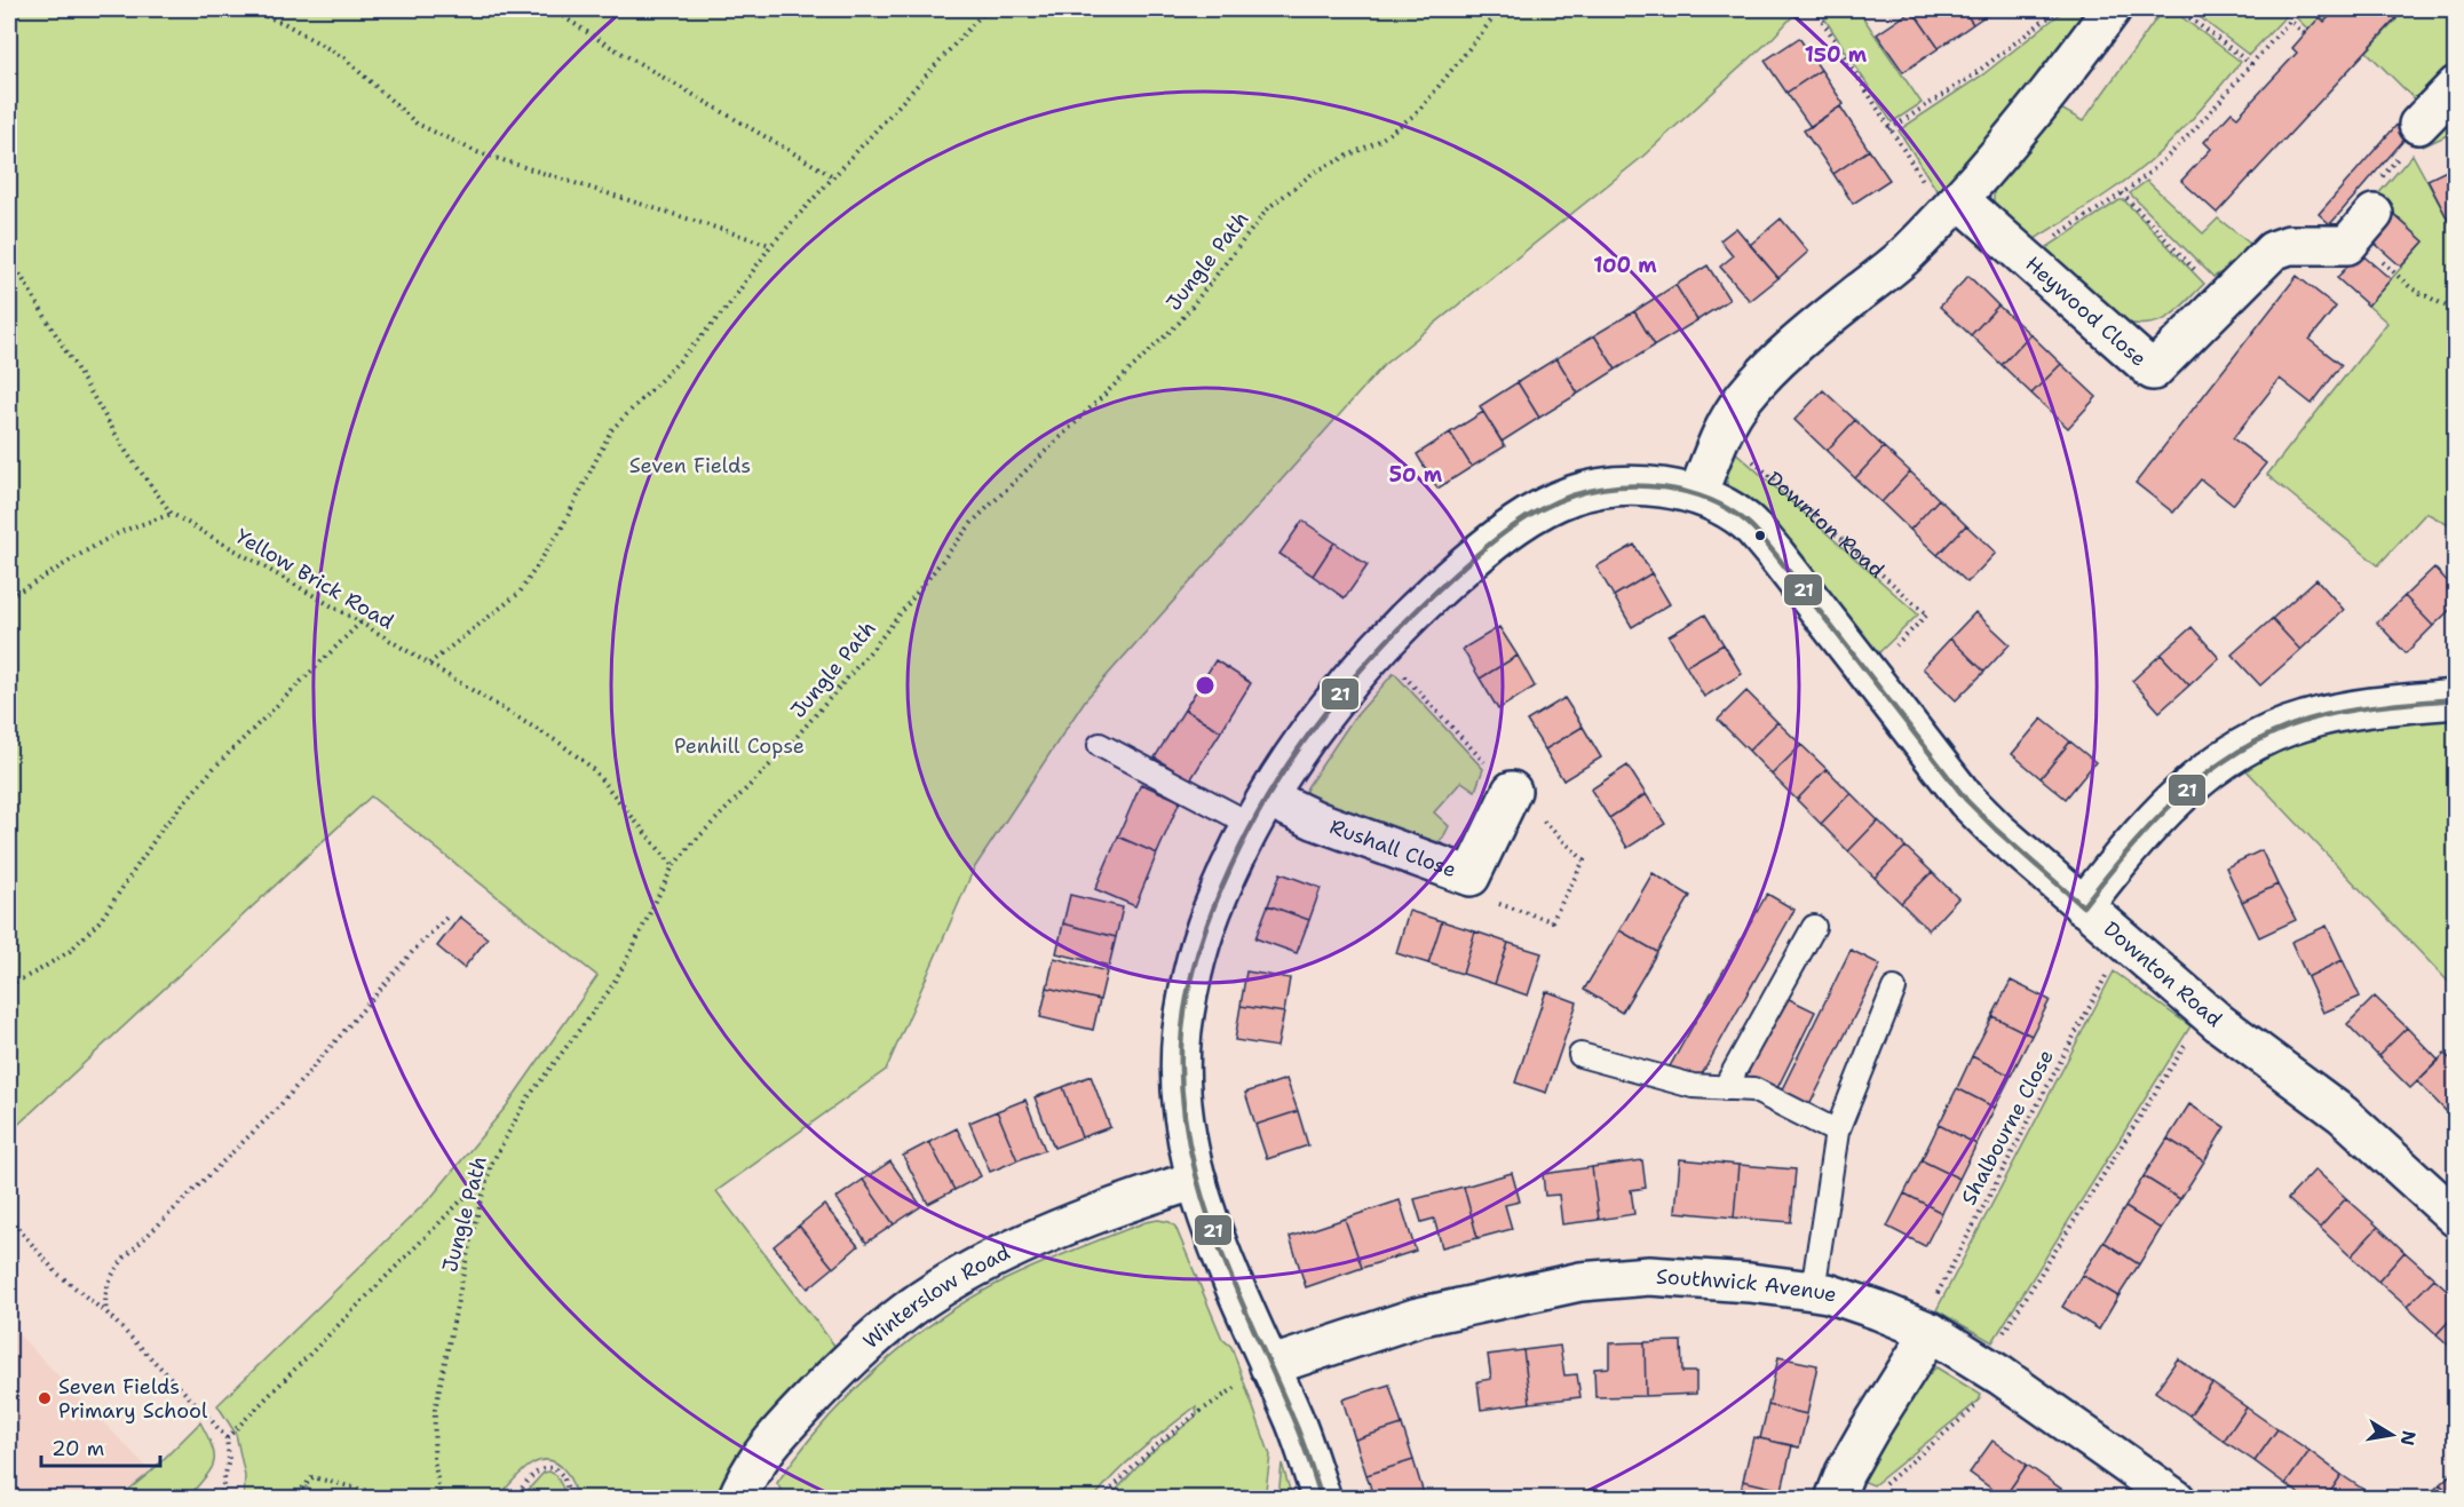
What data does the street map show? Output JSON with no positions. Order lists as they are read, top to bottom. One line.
{"streets":{"street":["Heywood Close","Downton Road","Rushall Close","Southwick Avenue","Winterslow Road"],"path":["Jungle Path","Yellow Brick Road","Shalbourne Close"]},"crossings":[["Jungle Path","Yellow Brick Road"],["Downton Road","Rushall Close"],["Downton Road","Shalbourne Close"],["Downton Road","Southwick Avenue"],["Downton Road","Winterslow Road"],["Shalbourne Close","Southwick Avenue"]],"parks":["Seven Fields","Penhill Copse"],"places":["Seven Fields Primary School"],"lines":["transit line 21"],"scale_bar":"20 m","north":"right","rings":["150 m","100 m","50 m"]}
